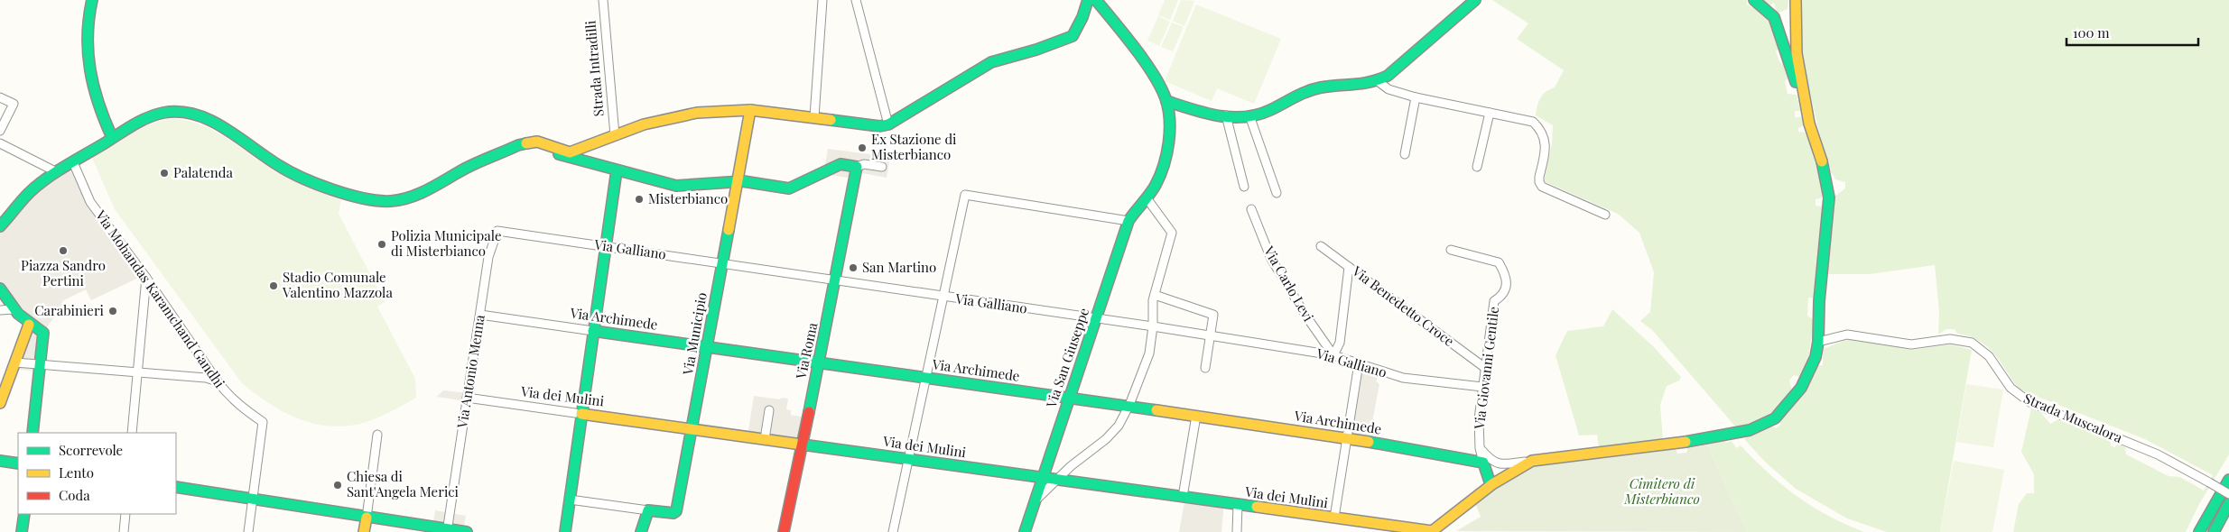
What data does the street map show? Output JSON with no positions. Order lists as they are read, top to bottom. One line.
{"streets":{"main road":["Via Archimede","Via Municipio","Via Roma","Via San Giuseppe","Via dei Mulini"],"street":["Strada Intradilli","Via Galliano","Via Carlo Levi","Via Mohandas Karamchand Gandhi","Via Benedetto Croce","Via Giovanni Gentile","Via Antonio Menna","Strada Muscalora"]},"crossings":[["Via Galliano","Via Carlo Levi"],["Via Galliano","Via Municipio"],["Via Galliano","Via Roma"],["Via Galliano","Via San Giuseppe"],["Via Galliano","Via Giovanni Gentile"],["Via Galliano","Via Antonio Menna"],["Via Benedetto Croce","Via Giovanni Gentile"],["Via Archimede","Via Municipio"],["Via Archimede","Via Roma"],["Via Archimede","Via San Giuseppe"],["Via Archimede","Via Giovanni Gentile"],["Via Archimede","Via Antonio Menna"],["Via Municipio","Via dei Mulini"],["Via Roma","Via dei Mulini"],["Via San Giuseppe","Via dei Mulini"],["Via Antonio Menna","Via dei Mulini"]],"parks":["Cimitero di Misterbianco"],"places":["Ex Stazione di Misterbianco","Palatenda","Misterbianco","Polizia Municipale di Misterbianco","Piazza Sandro Pertini","San Martino","Stadio Comunale Valentino Mazzola","Carabinieri","Chiesa di Sant'Angela Merici"],"legend":["Scorrevole","Lento","Coda"],"scale_bar":"100 m"}
